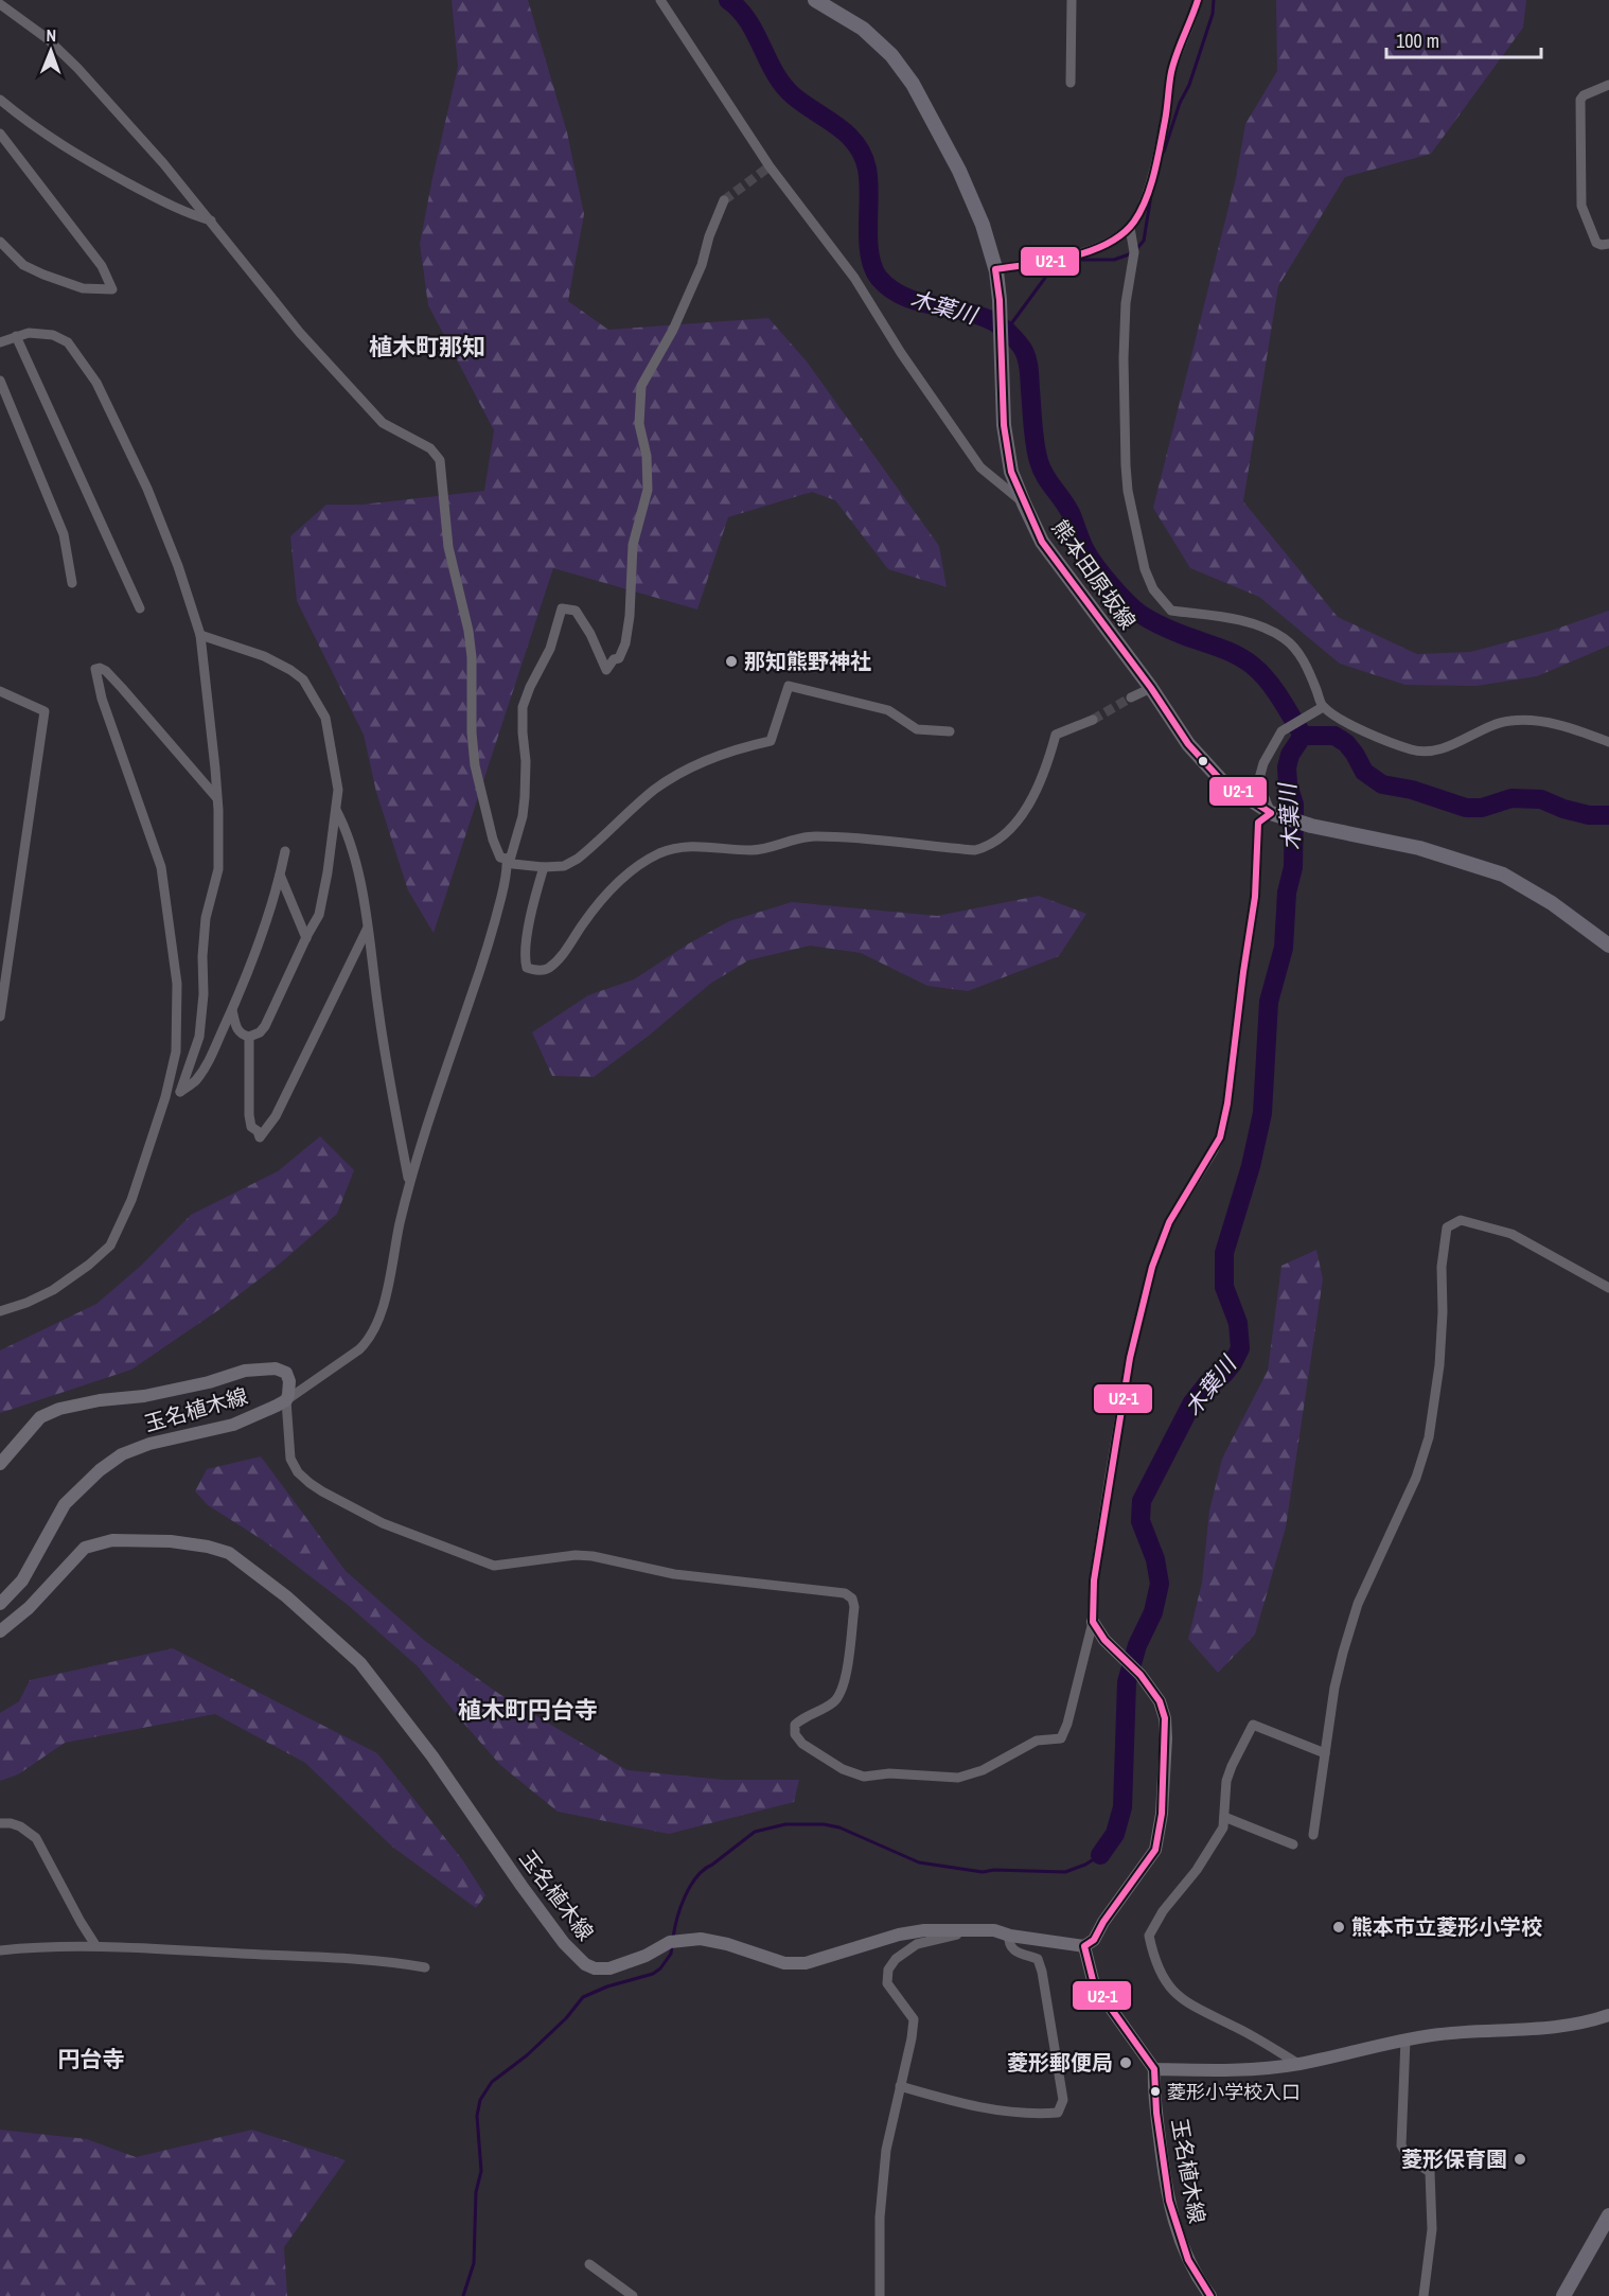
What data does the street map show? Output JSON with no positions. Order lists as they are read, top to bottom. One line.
{"streets":{"main road":["熊本田原坂線","玉名植木線"]},"districts":["植木町那知","植木町円台寺","円台寺"],"water":["木葉川"],"places":["那知熊野神社","熊本市立菱形小学校","菱形郵便局","菱形小学校入口","菱形保育園"],"lines":["transit line U2-1"],"scale_bar":"100 m","north":"top"}
